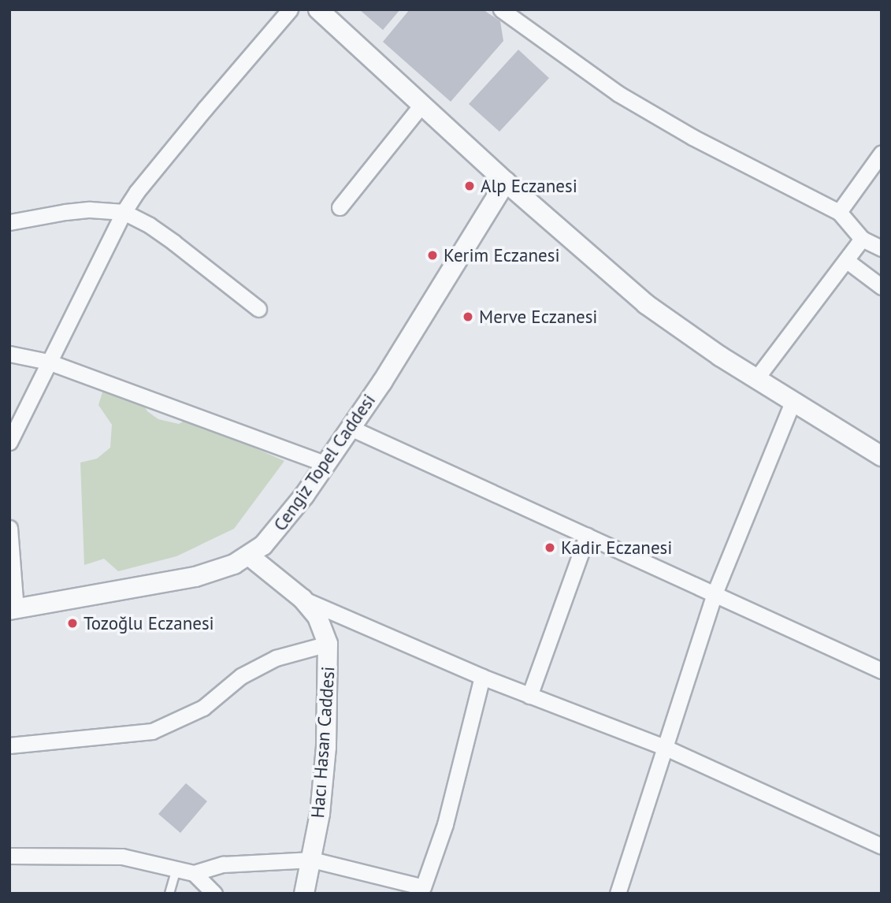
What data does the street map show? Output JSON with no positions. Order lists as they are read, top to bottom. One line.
{"streets":{"street":["Cengiz Topel Caddesi","Hacı Hasan Caddesi"]},"crossings":[["Cengiz Topel Caddesi","Hacı Hasan Caddesi"]],"places":["Alp Eczanesi","Kerim Eczanesi","Merve Eczanesi","Kadir Eczanesi","Tozoğlu Eczanesi"]}
